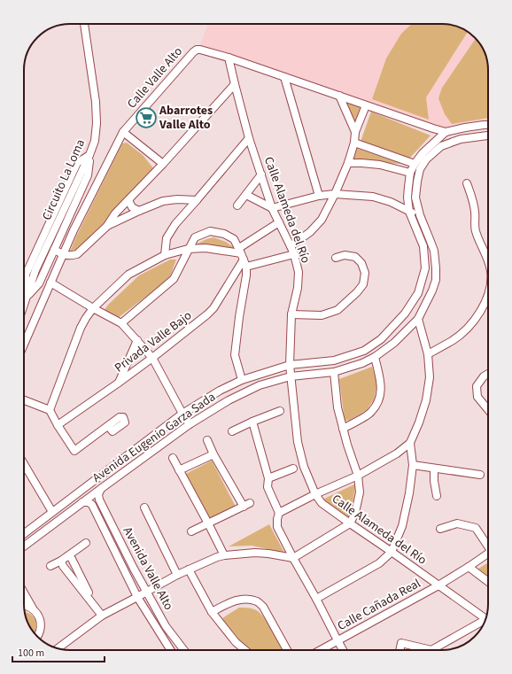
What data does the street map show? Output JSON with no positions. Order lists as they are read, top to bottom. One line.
{"streets":{"street":["Calle Valle Alto","Circuito La Loma","Calle Alameda del Río","Privada Valle Bajo","Avenida Eugenio Garza Sada","Avenida Valle Alto","Calle Cañada Real"]},"crossings":[["Calle Valle Alto","Calle Alameda del Río"],["Calle Valle Alto","Avenida Eugenio Garza Sada"],["Calle Alameda del Río","Avenida Eugenio Garza Sada"],["Calle Alameda del Río","Calle Cañada Real"],["Avenida Eugenio Garza Sada","Avenida Valle Alto"]],"places":{"supermarket":["Abarrotes Valle Alto"]},"scale_bar":"100 m"}
